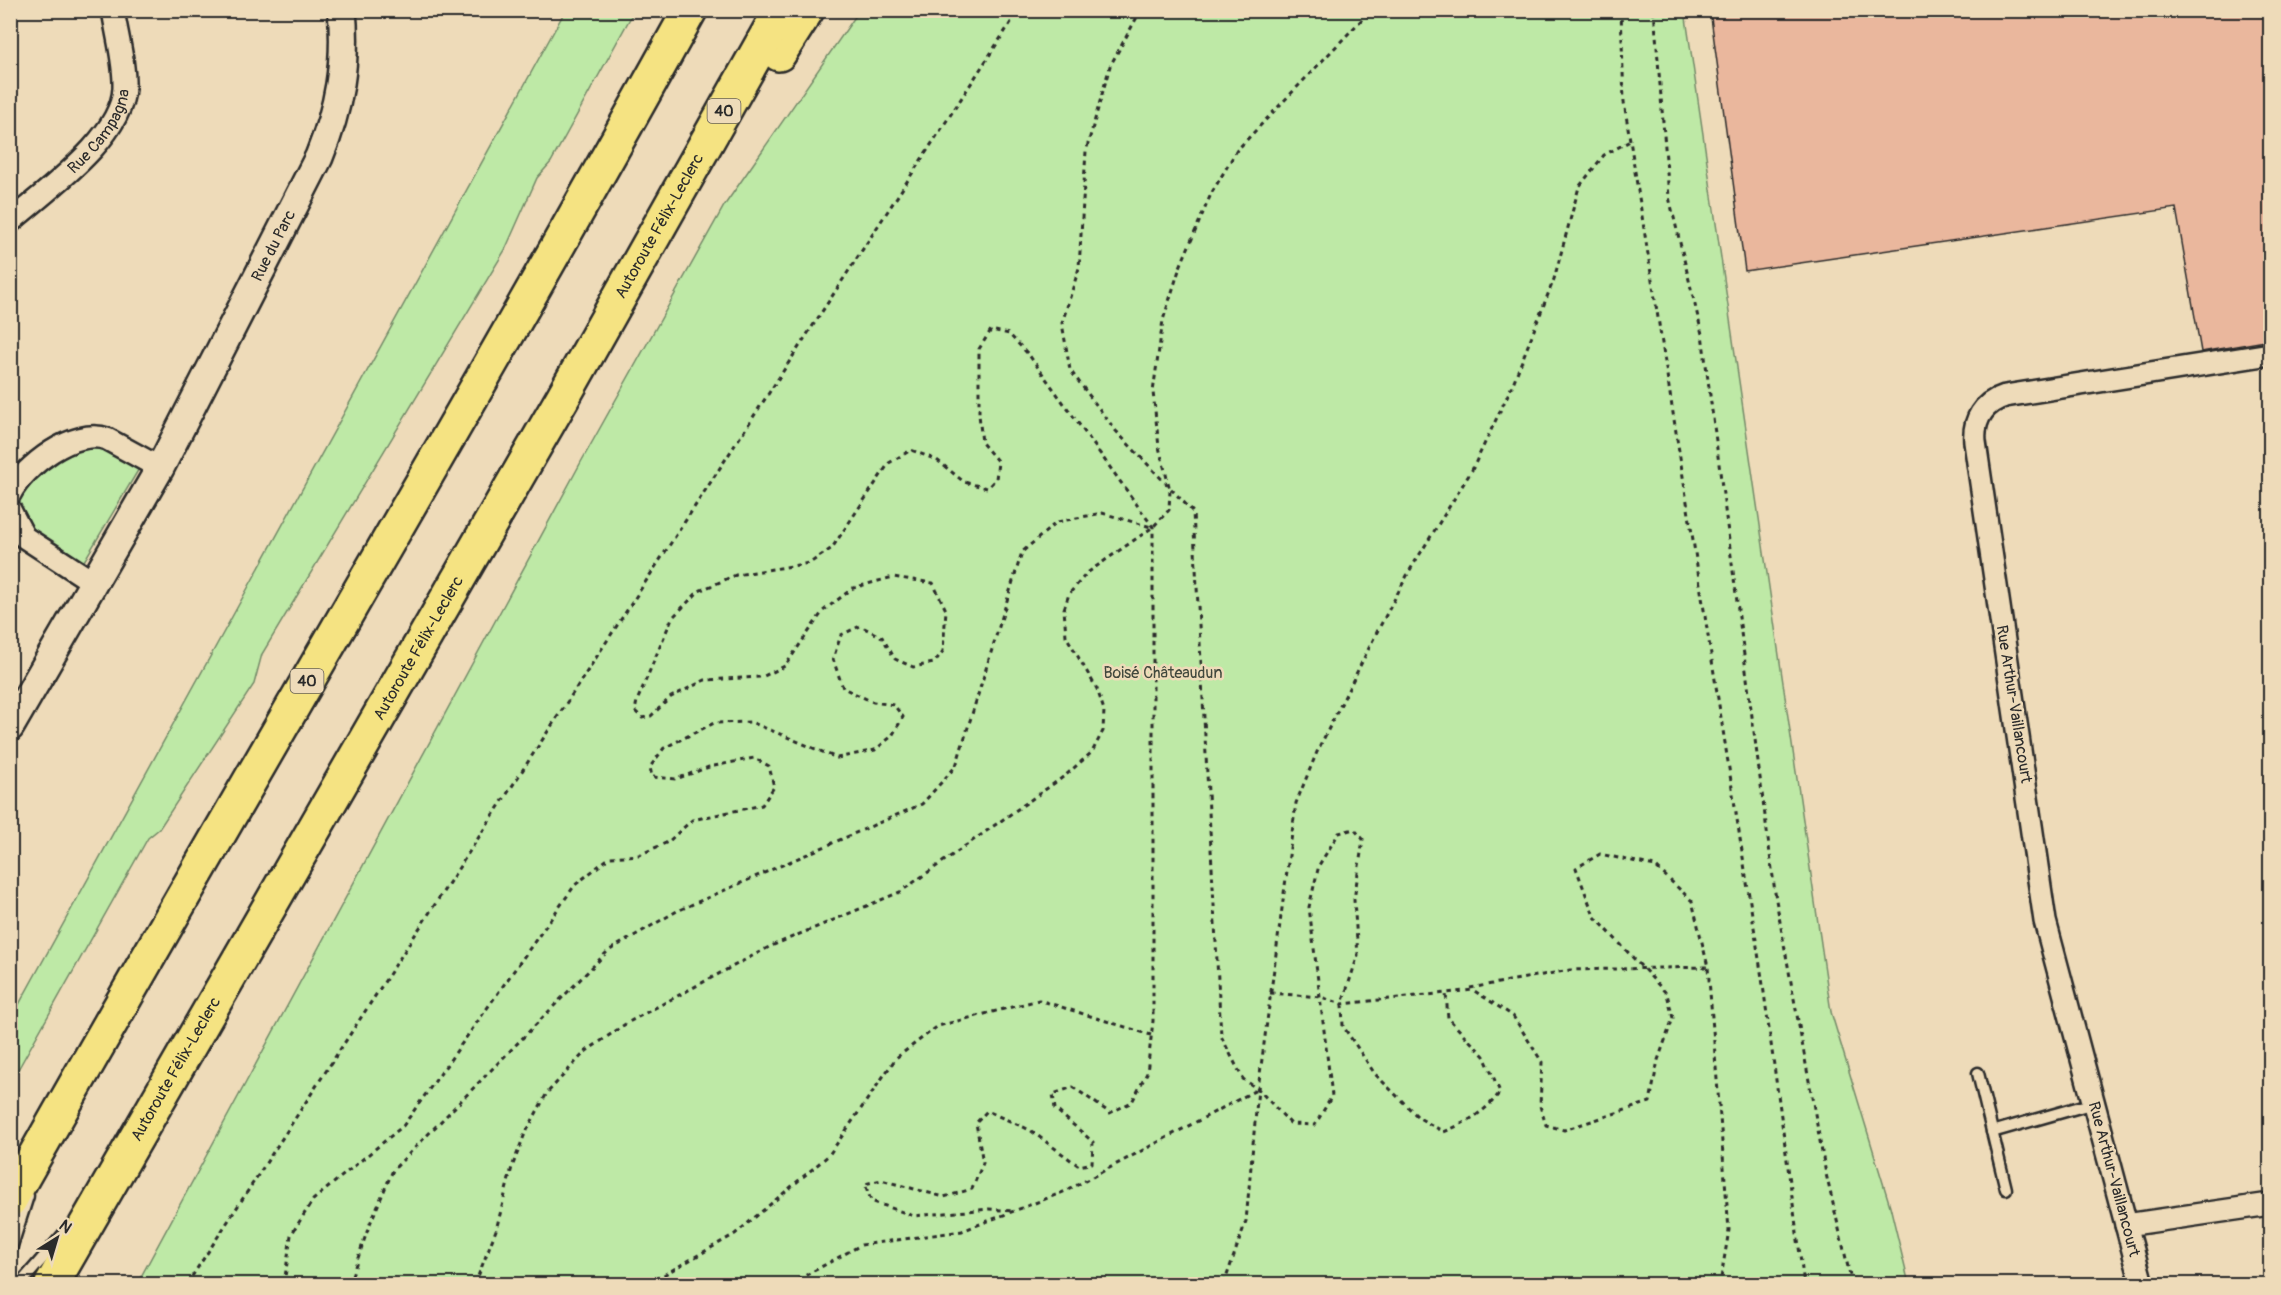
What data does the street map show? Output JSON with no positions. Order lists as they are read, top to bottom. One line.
{"streets":{"highway":["40","Autoroute Félix-Leclerc"],"street":["Rue Campagna","Rue du Parc","Rue Arthur-Vaillancourt"]},"parks":["Boisé Châteaudun"],"north":"top right"}
